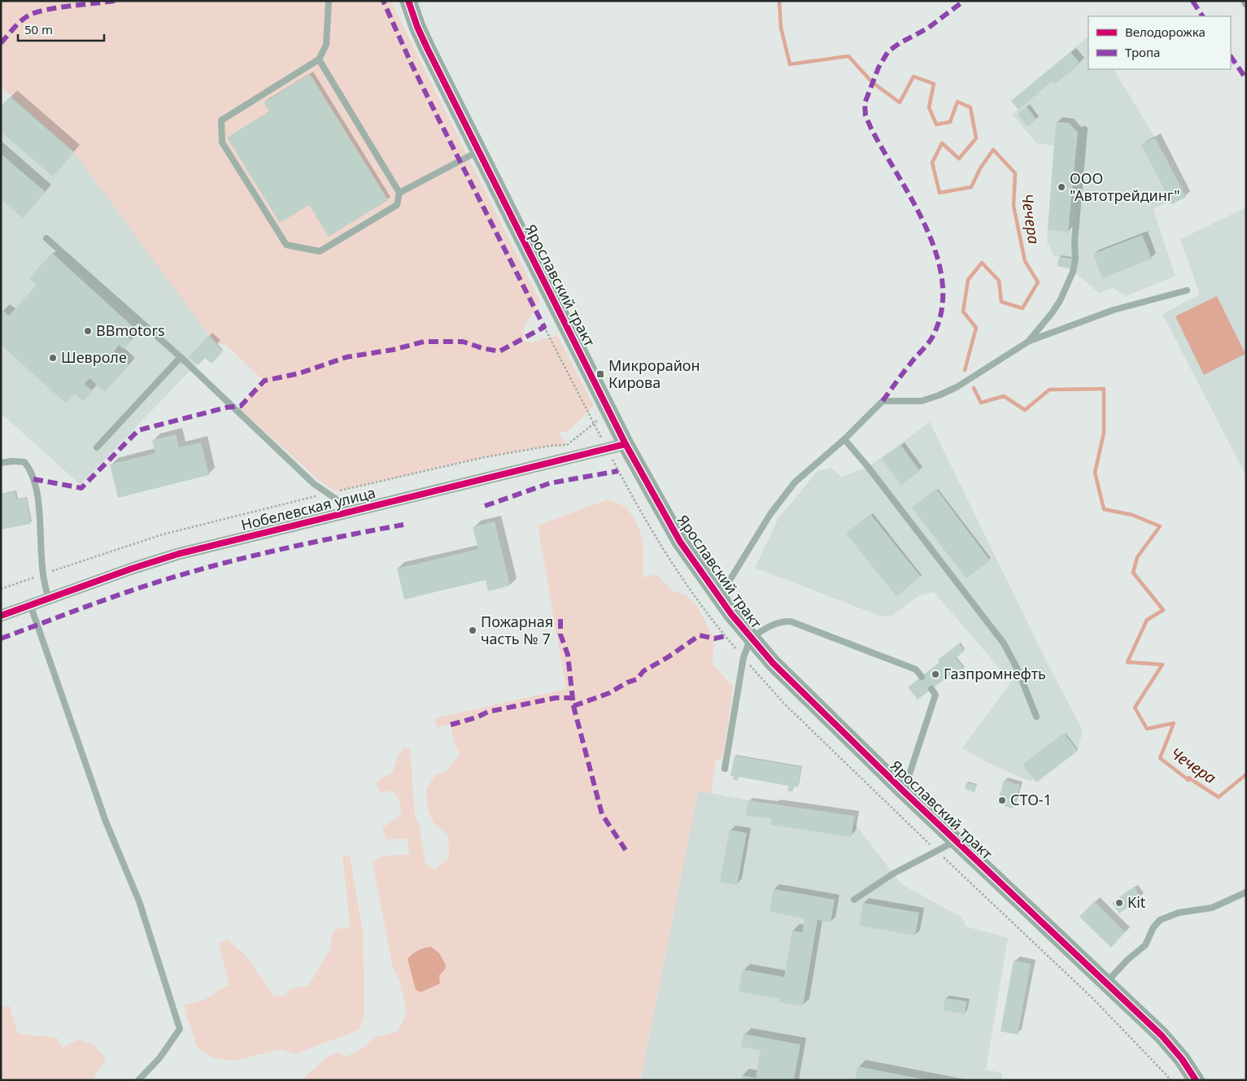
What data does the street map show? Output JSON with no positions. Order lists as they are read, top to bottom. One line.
{"streets":{"street":["Ярославский тракт","Нобелевская улица"]},"crossings":[["Ярославский тракт","Нобелевская улица"]],"water":["Чечера"],"places":{"other":["ООО \"Автотрейдинг\"","BBmotors","Шевроле","Пожарная часть № 7","Газпромнефть","СТО-1","Kit"],"transit":["Микрорайон Кирова"]},"legend":["Велодорожка","Тропа"],"scale_bar":"50 m"}
